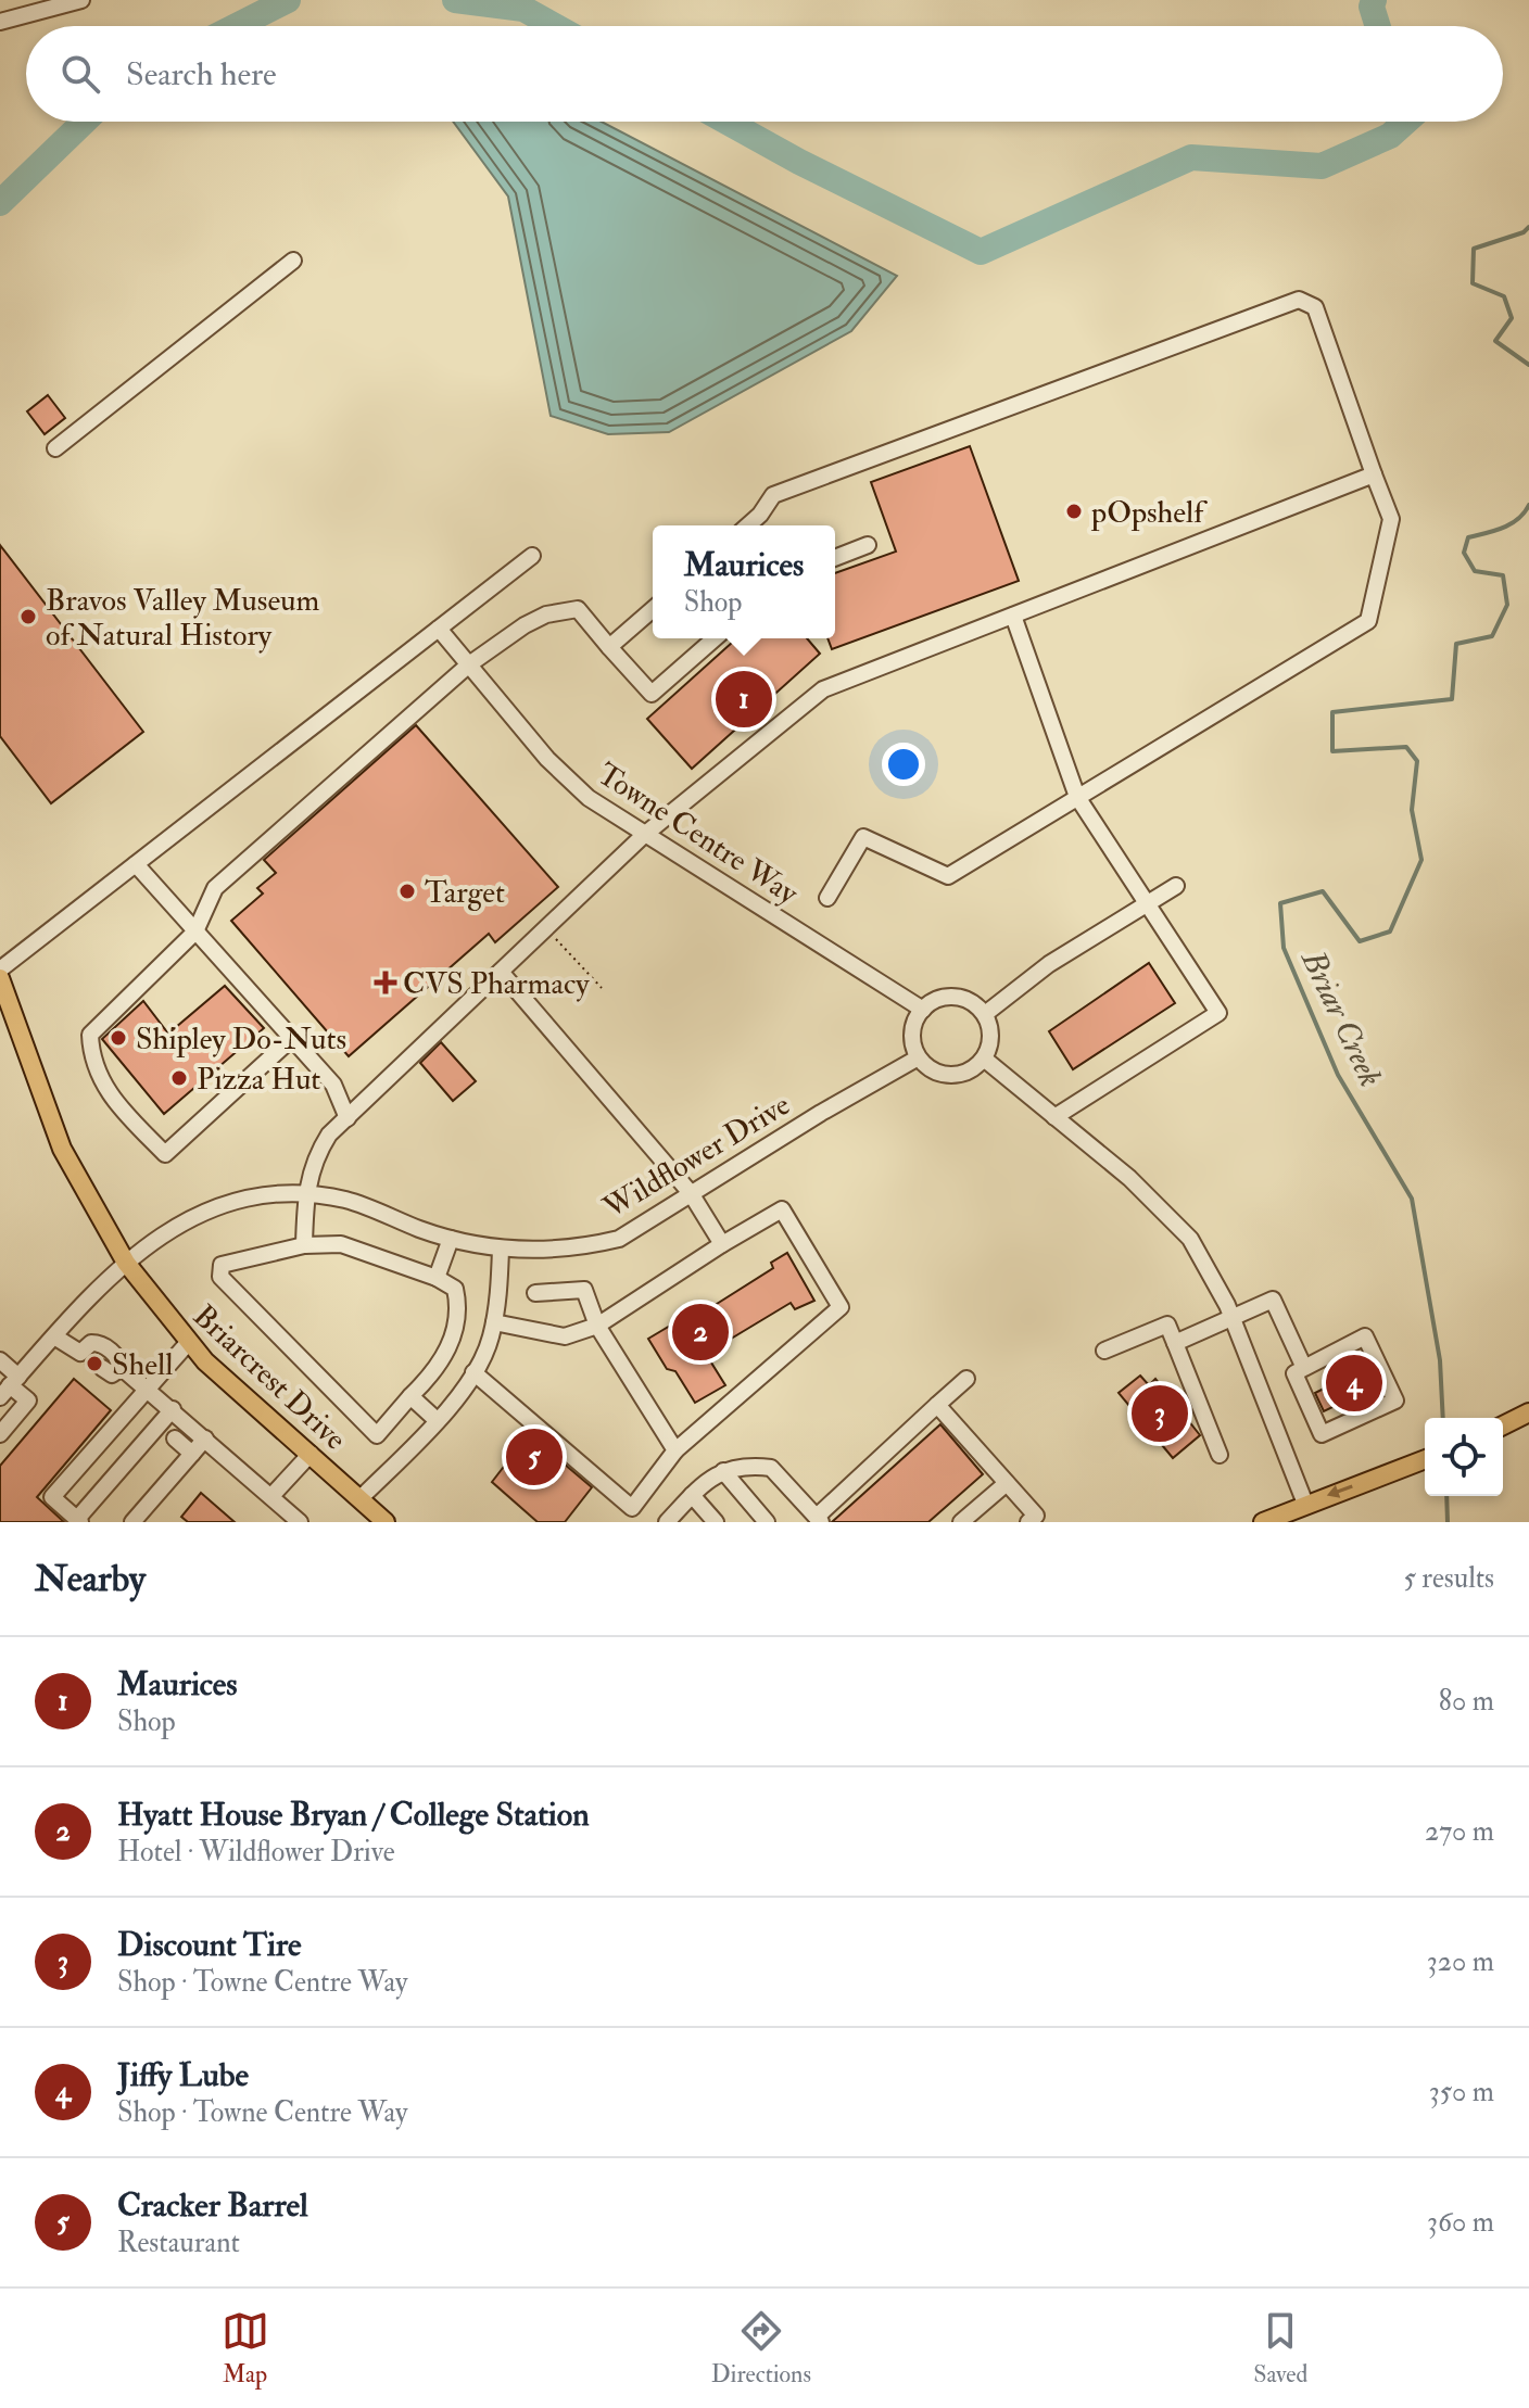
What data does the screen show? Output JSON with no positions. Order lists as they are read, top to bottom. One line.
{"streets":{"main road":["Briarcrest Drive"],"street":["Towne Centre Way","Wildflower Drive"]},"crossings":[["Towne Centre Way","Wildflower Drive"],["Wildflower Drive","Briarcrest Drive"]],"water":["Briar Creek"],"places":{"other":["pOpshelf","Bravos Valley Museum of Natural History","Target","Shipley Do-Nuts","Pizza Hut","Shell"],"health":["CVS Pharmacy"]},"page":{"search":"Search here","popup":["Maurices","Shop"],"pins":["1","2","4","3","5"],"heading":["Nearby","5 results"],"list":[{"mark":"1","name":"Maurices","note":"Shop","value":"80 m"},{"mark":"2","name":"Hyatt House Bryan / College Station","note":"Hotel · Wildflower Drive","value":"270 m"},{"mark":"3","name":"Discount Tire","note":"Shop · Towne Centre Way","value":"320 m"},{"mark":"4","name":"Jiffy Lube","note":"Shop · Towne Centre Way","value":"350 m"},{"mark":"5","name":"Cracker Barrel","note":"Restaurant","value":"360 m"}],"nav":["Map","Directions","Saved"]}}
